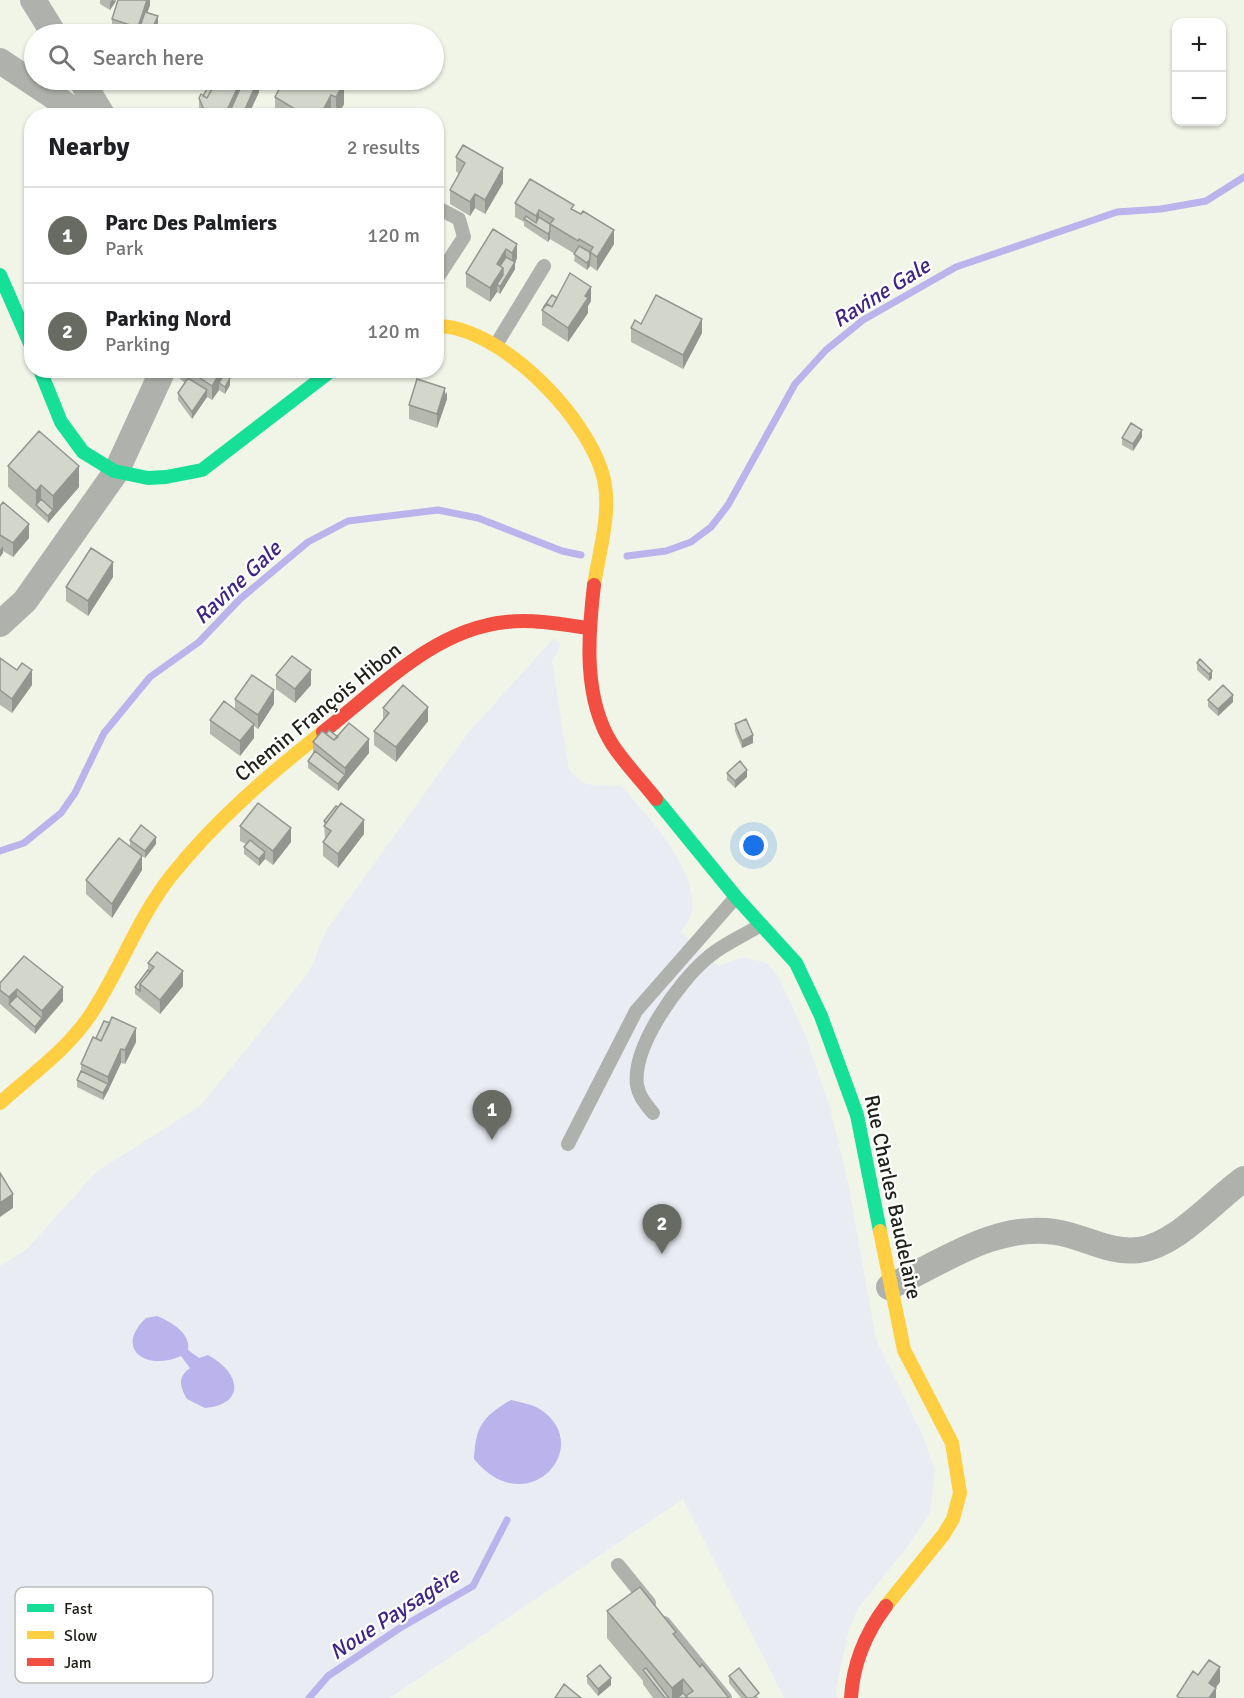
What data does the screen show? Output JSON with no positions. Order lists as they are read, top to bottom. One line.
{"streets":{"main road":["Chemin François Hibon","Rue Charles Baudelaire"]},"crossings":[["Chemin François Hibon","Rue Charles Baudelaire"]],"water":["Ravine Gale","Noue Paysagère"],"legend":["Fast","Slow","Jam"],"page":{"map_buttons":["+","−"],"search":"Search here","heading":["Nearby","2 results"],"list":[{"mark":"1","name":"Parc Des Palmiers","note":"Park","value":"120 m"},{"mark":"2","name":"Parking Nord","note":"Parking","value":"120 m"}],"pins":["1","2"]}}
